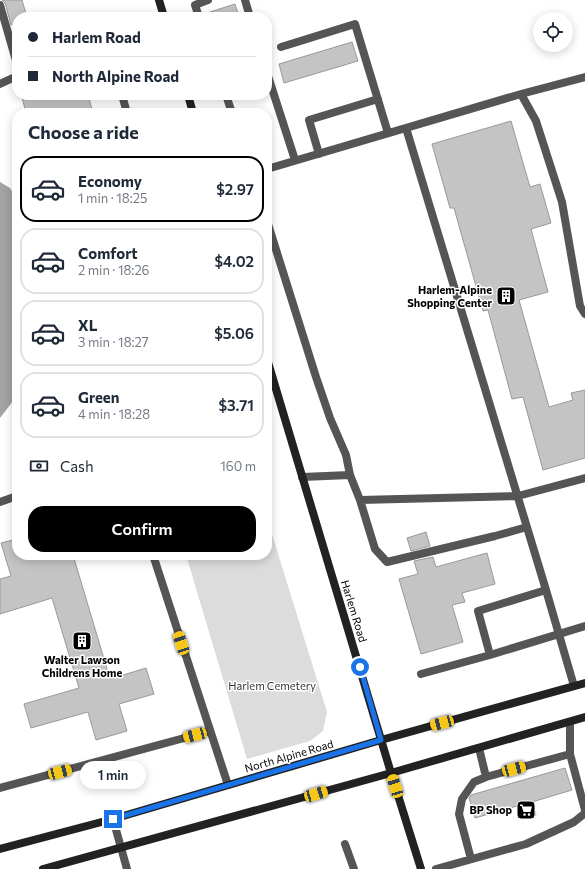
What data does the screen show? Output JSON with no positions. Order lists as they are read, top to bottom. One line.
{"streets":{"main road":["Harlem Road","North Alpine Road"]},"crossings":[["Harlem Road","North Alpine Road"]],"parks":["Harlem Cemetery"],"places":{"building":["Harlem-Alpine Shopping Center","Walter Lawson Childrens Home"],"supermarket":["BP Shop"]},"page":{"banner":["Harlem Road","North Alpine Road"],"heading":"Choose a ride","list":[{"name":"Economy","note":"1 min · 18:25","value":"$2.97"},{"name":"Comfort","note":"2 min · 18:26","value":"$4.02"},{"name":"XL","note":"3 min · 18:27","value":"$5.06"},{"name":"Green","note":"4 min · 18:28","value":"$3.71"}],"pay":["Cash","160 m"],"buttons":"Confirm","bubble":"1 min"}}
